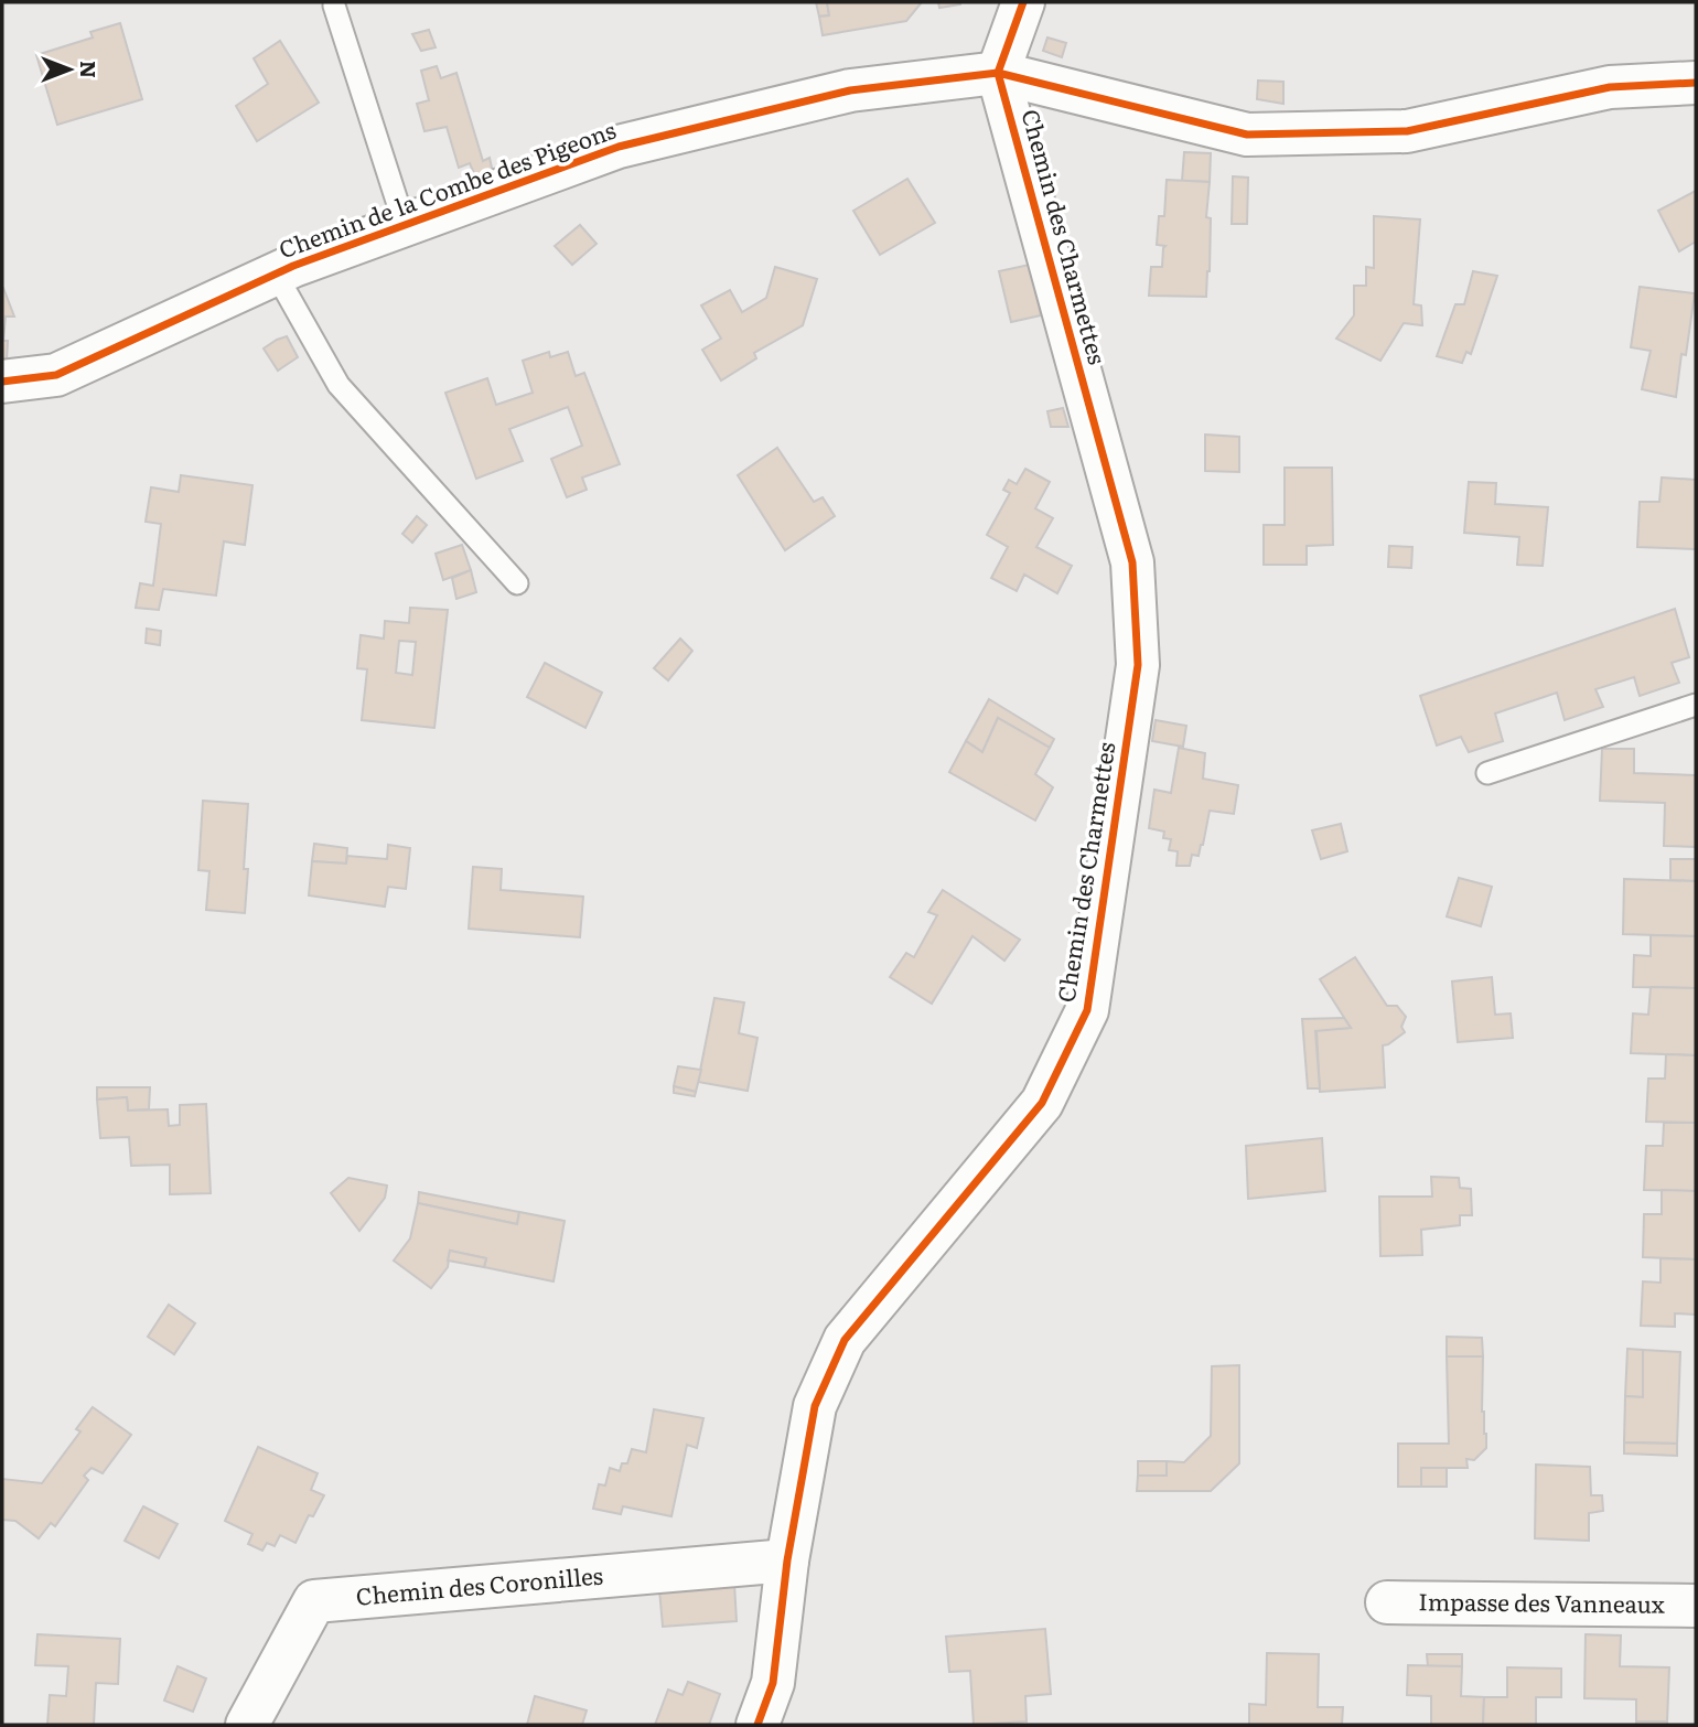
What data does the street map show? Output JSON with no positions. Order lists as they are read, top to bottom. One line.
{"streets":{"street":["Chemin de la Combe des Pigeons","Chemin des Charmettes","Chemin des Coronilles","Impasse des Vanneaux"]},"crossings":[["Chemin de la Combe des Pigeons","Chemin des Charmettes"],["Chemin des Charmettes","Chemin des Coronilles"]],"north":"right"}
